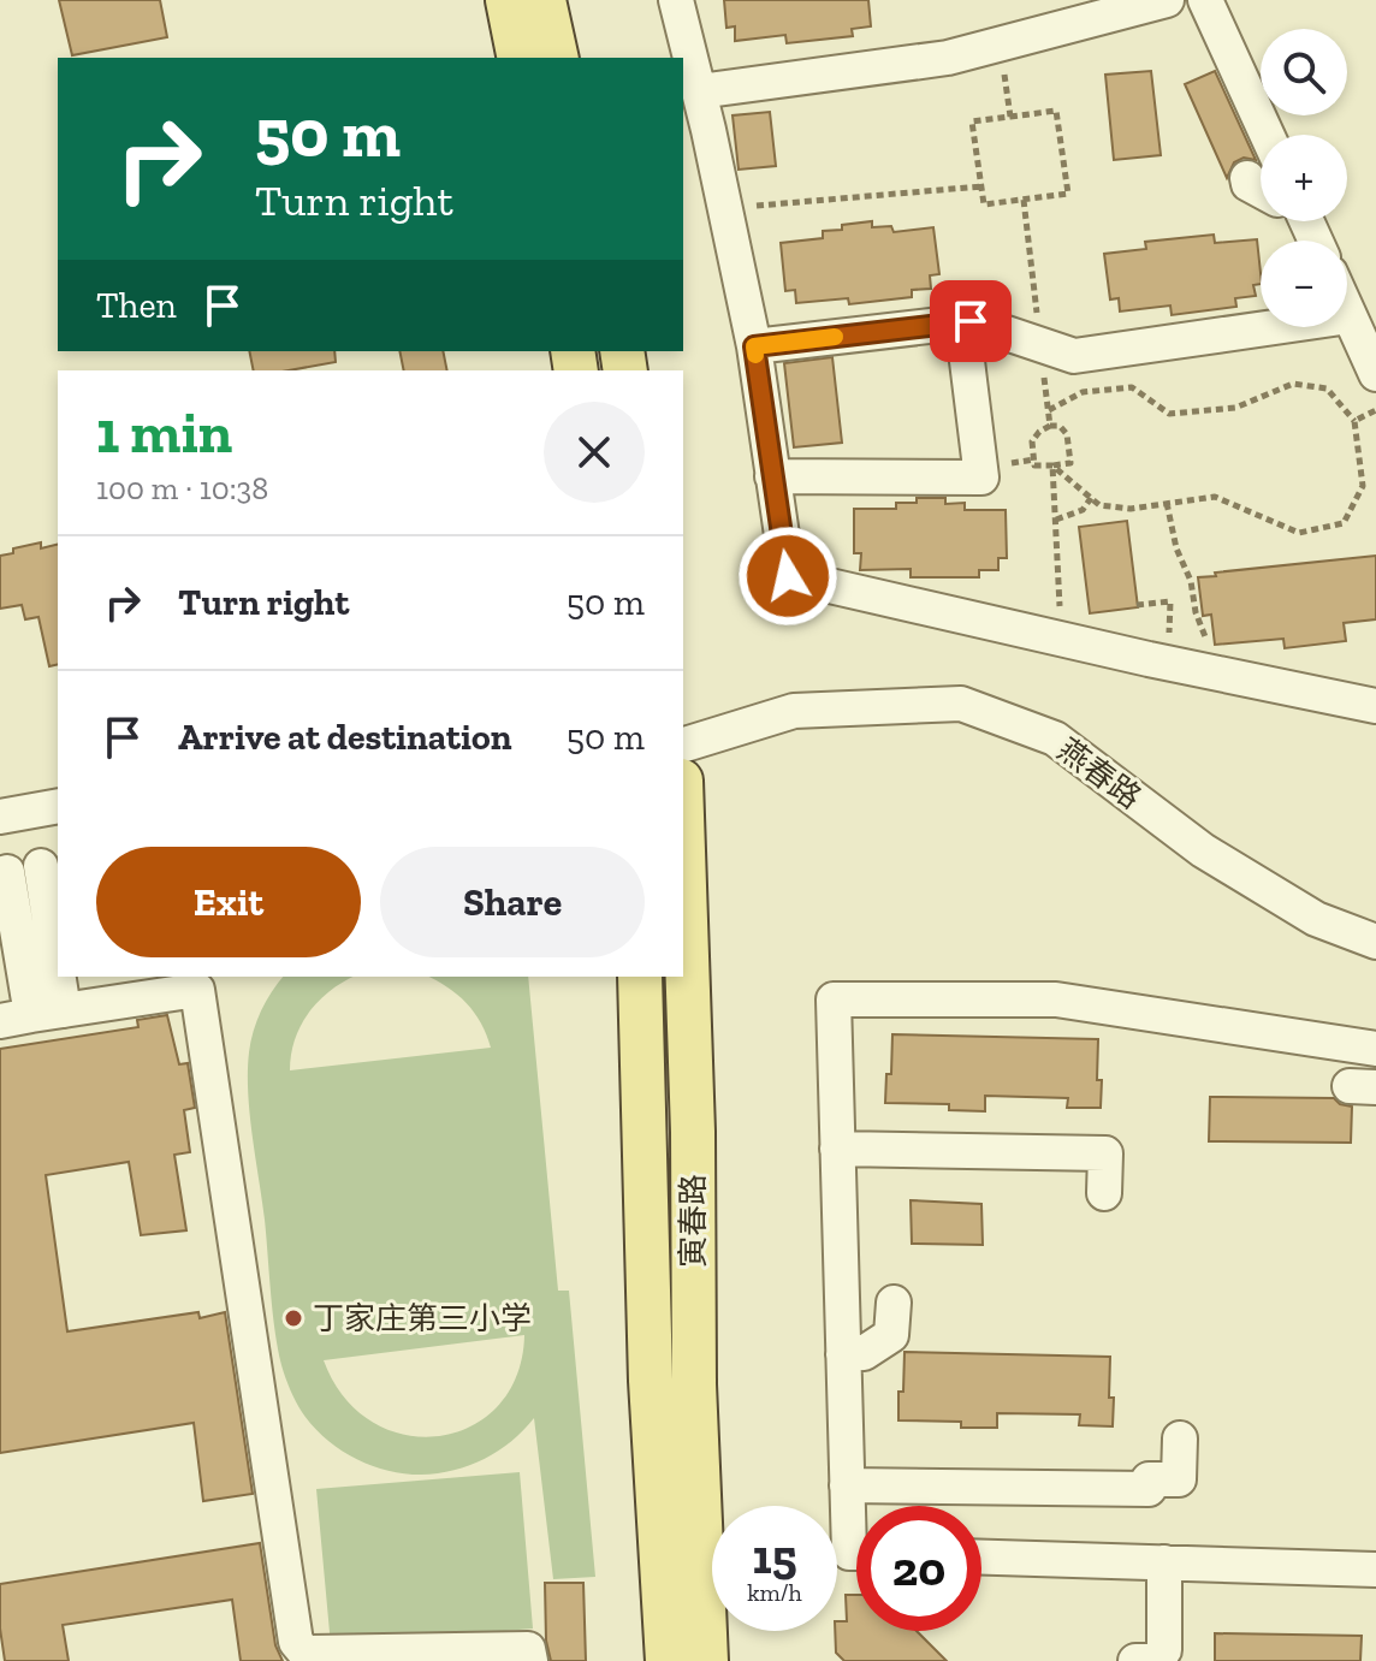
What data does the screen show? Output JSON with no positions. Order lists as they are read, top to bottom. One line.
{"streets":{"main road":["寅春路"],"street":["燕春路"]},"places":["丁家庄第三小学"],"page":{"map_buttons":["+","−"],"turn":["50 m","Turn right"],"then":"Then","heading":["1 min","100 m · 10:38"],"list":[{"name":"Turn right","value":"50 m"},{"name":"Arrive at destination","value":"50 m"}],"buttons":["Exit","Share"],"speed":"15 km/h","limit":"20"}}
